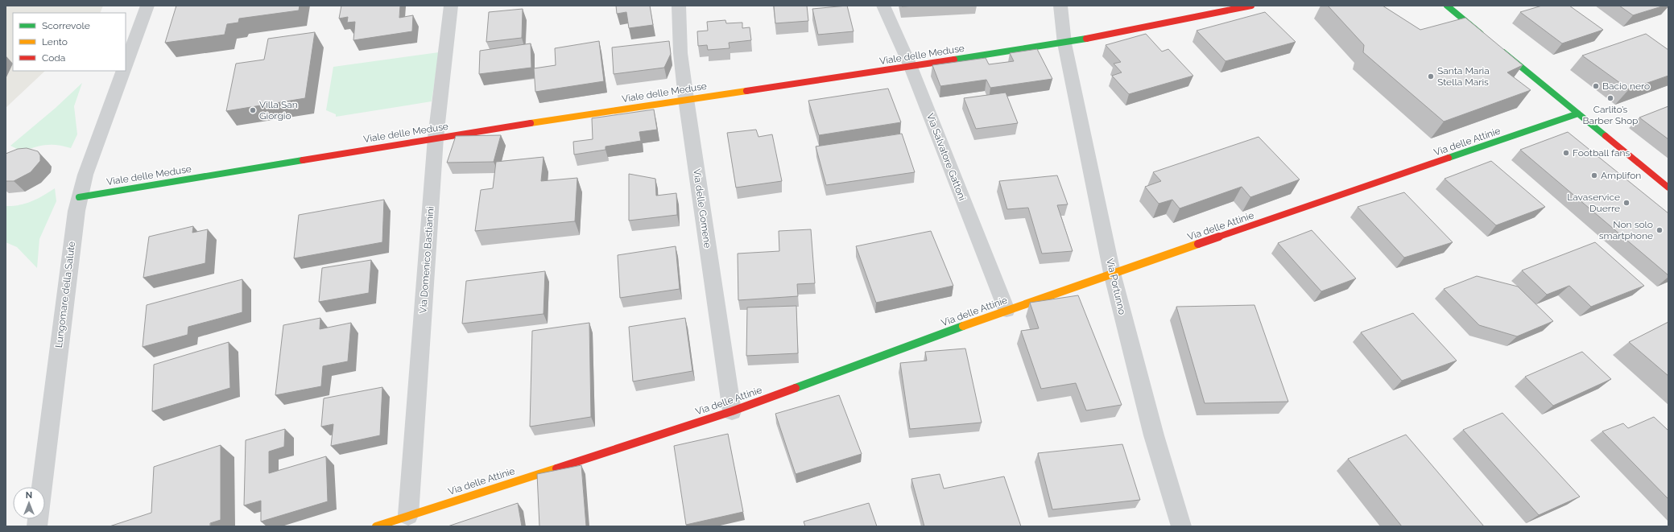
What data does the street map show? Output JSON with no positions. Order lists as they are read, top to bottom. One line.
{"streets":{"street":["Viale delle Meduse","Via delle Attinie","Via Salvatore Gattoni","Via delle Gomene","Via Domenico Bastianini","Via Portunno","Lungomare della Salute"]},"crossings":[["Viale delle Meduse","Via Salvatore Gattoni"],["Viale delle Meduse","Via delle Gomene"],["Viale delle Meduse","Via Domenico Bastianini"],["Viale delle Meduse","Via Portunno"],["Viale delle Meduse","Lungomare della Salute"],["Via delle Attinie","Via Salvatore Gattoni"],["Via delle Attinie","Via delle Gomene"],["Via delle Attinie","Via Domenico Bastianini"],["Via delle Attinie","Via Portunno"]],"places":["Santa Maria Stella Maris","Bacio nero","Carlito’s Barber Shop","Villa San Giorgio","Football fans","Amplifon","Lavaservice Duerre","Non solo smartphone"],"legend":["Scorrevole","Lento","Coda"],"north":"top"}
